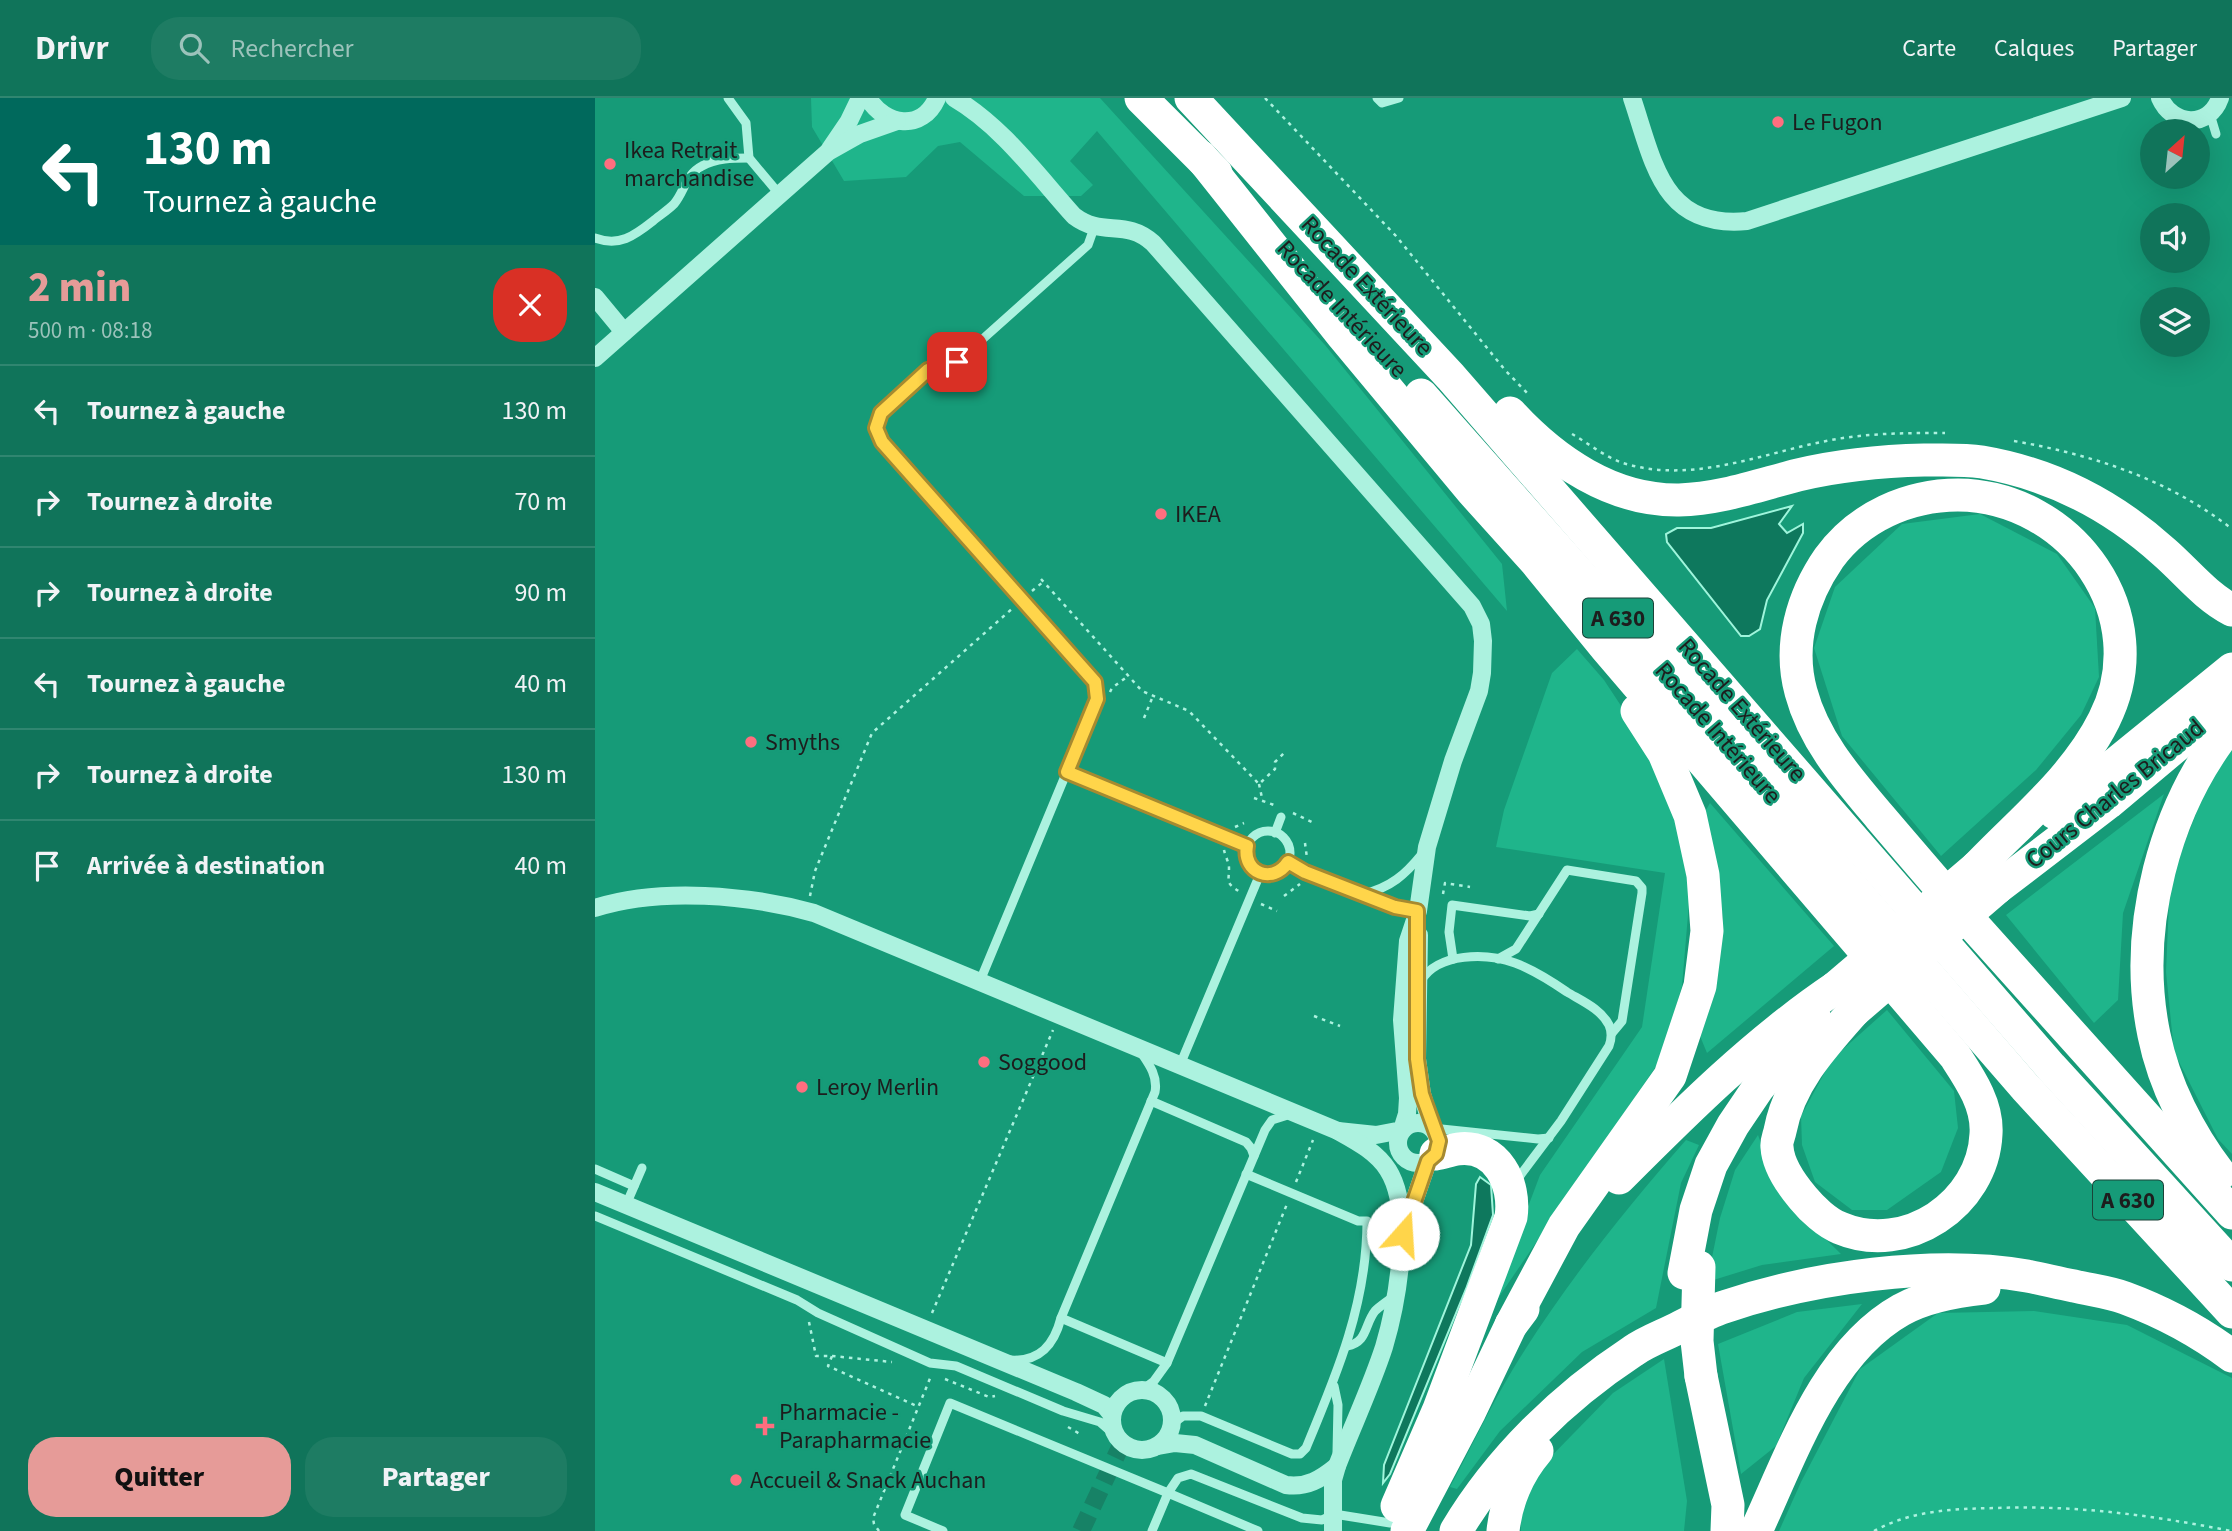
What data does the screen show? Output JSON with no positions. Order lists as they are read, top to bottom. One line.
{"streets":{"highway":["Rocade Extérieure","Rocade Intérieure","A 630","Cours Charles Bricaud"]},"places":{"other":["Le Fugon","Ikea Retrait marchandise","IKEA","Smyths","Soggood","Leroy Merlin","Accueil & Snack Auchan"],"health":["Pharmacie - Parapharmacie"]},"north":"top right","page":{"header":"Drivr","search":"Rechercher","nav":["Carte","Calques","Partager"],"turn":["130 m","Tournez à gauche"],"heading":["2 min","500 m · 08:18"],"list":[{"name":"Tournez à gauche","value":"130 m"},{"name":"Tournez à droite","value":"70 m"},{"name":"Tournez à droite","value":"90 m"},{"name":"Tournez à gauche","value":"40 m"},{"name":"Tournez à droite","value":"130 m"},{"name":"Arrivée à destination","value":"40 m"}],"buttons":["Quitter","Partager"]}}
